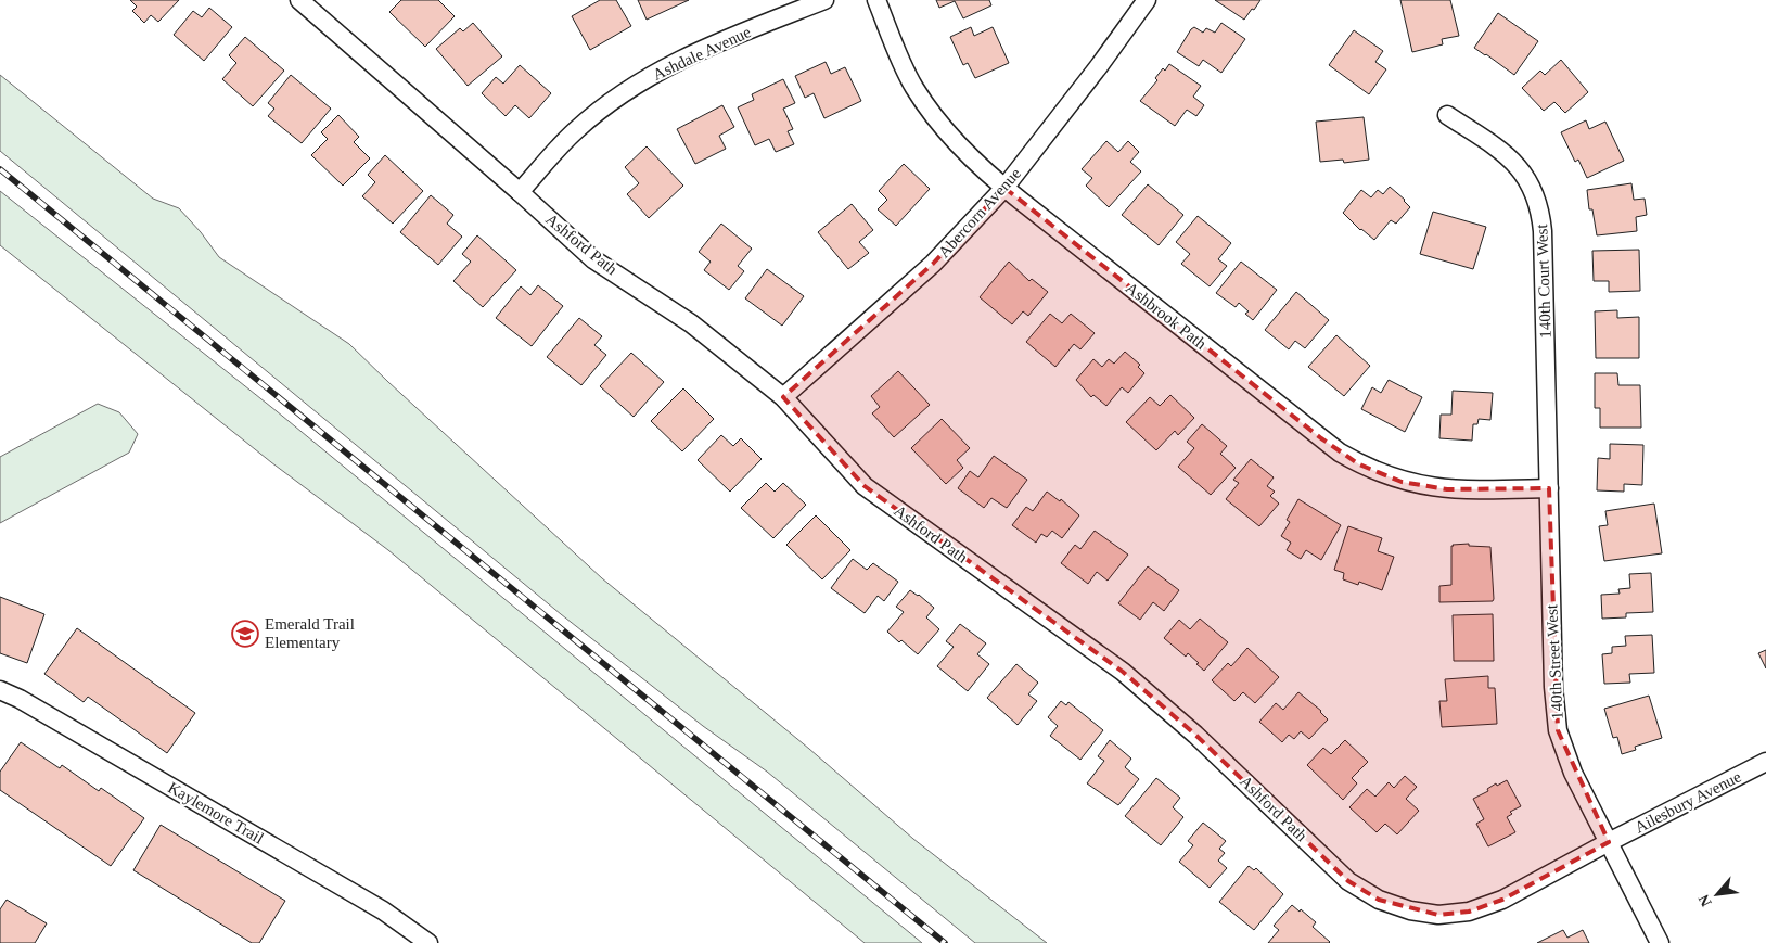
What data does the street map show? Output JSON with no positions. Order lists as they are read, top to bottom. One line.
{"streets":{"street":["Ashdale Avenue","Abercorn Avenue","Ashford Path","140th Court West","Ashbrook Path","140th Street West","Ailesbury Avenue","Kaylemore Trail"]},"crossings":[["Ashdale Avenue","Ashford Path"],["Abercorn Avenue","Ashford Path"],["Abercorn Avenue","Ashbrook Path"],["Ashford Path","140th Street West"],["Ashford Path","Ailesbury Avenue"],["140th Court West","Ashbrook Path"],["140th Court West","140th Street West"],["Ashbrook Path","140th Street West"],["140th Street West","Ailesbury Avenue"]],"places":{"school or university":["Emerald Trail Elementary"]},"north":"bottom left"}
